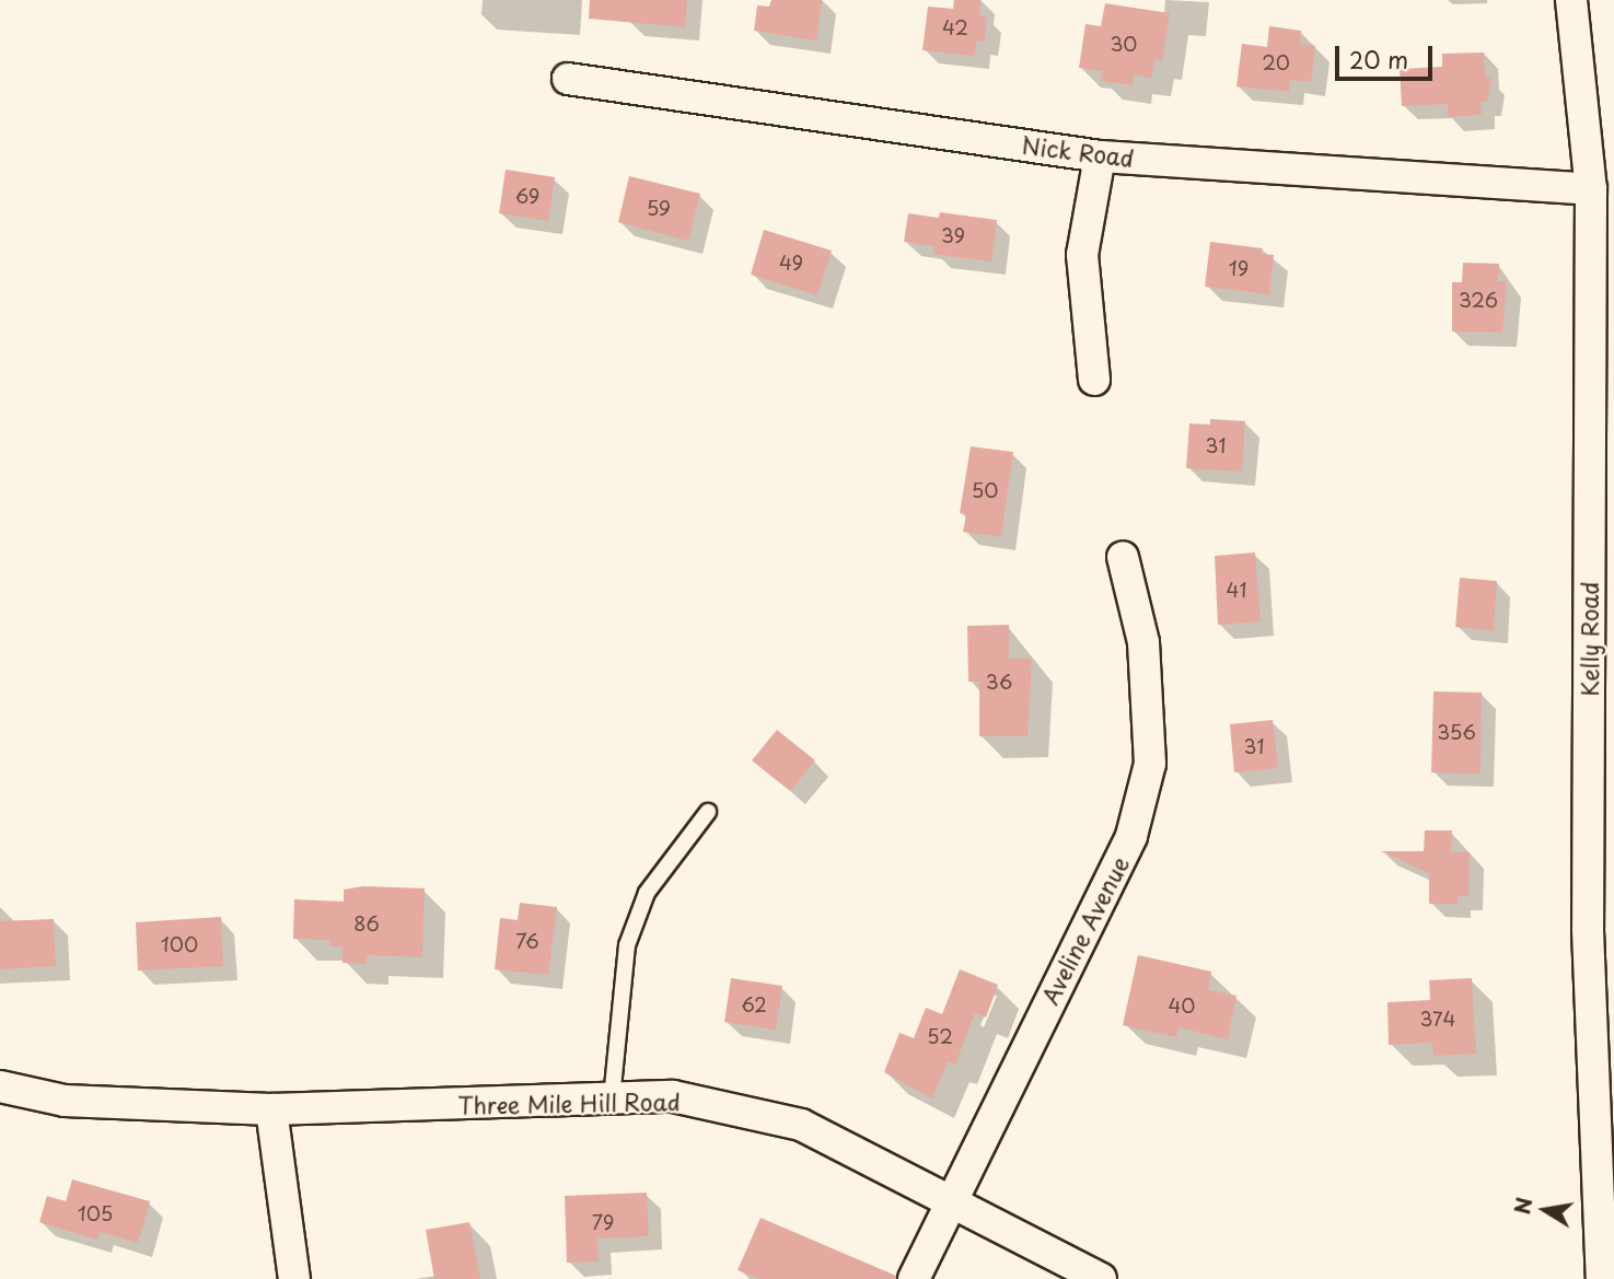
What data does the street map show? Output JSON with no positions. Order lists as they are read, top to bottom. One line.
{"streets":{"street":["Nick Road","Kelly Road","Aveline Avenue","Three Mile Hill Road"]},"crossings":[["Nick Road","Kelly Road"],["Aveline Avenue","Three Mile Hill Road"]],"house_numbers":["42","30","20","69","59","39","49","19","326","31","50","41","36","356","31","86","76","100","62","40","374","52","105","79"],"scale_bar":"20 m","north":"left"}
